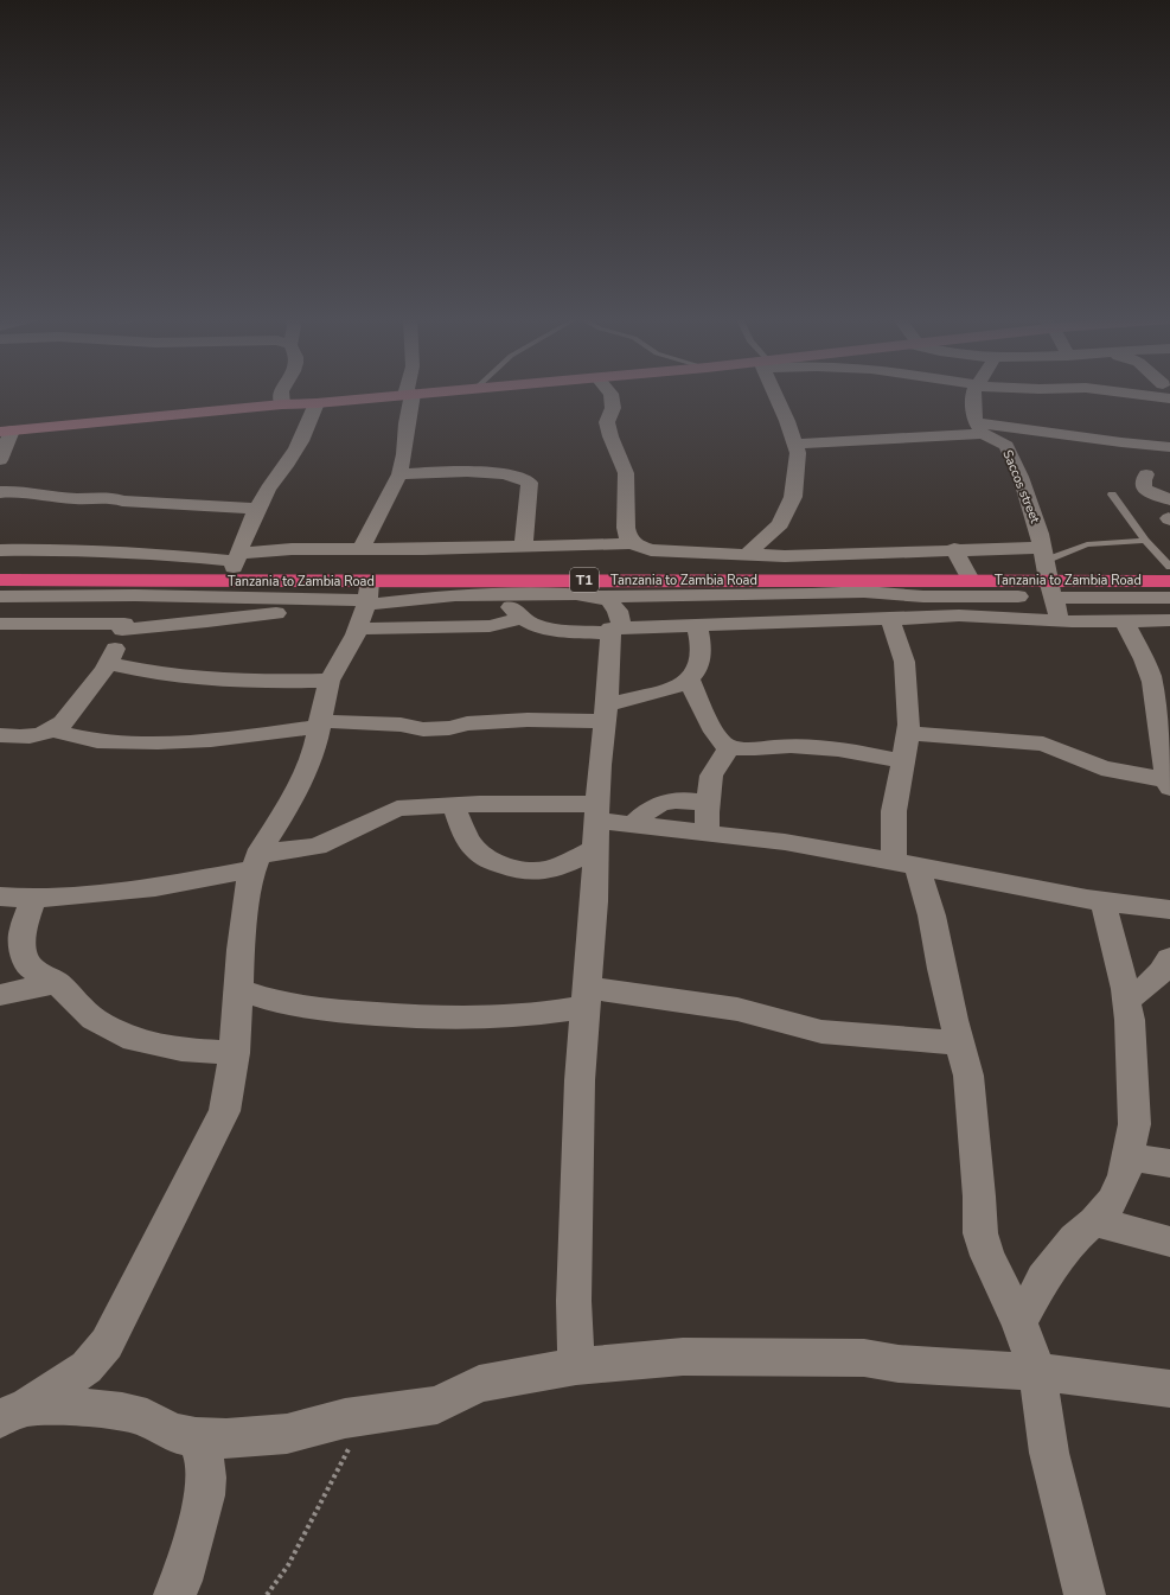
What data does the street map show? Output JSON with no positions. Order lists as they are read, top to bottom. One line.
{"streets":{"highway":["T1","Tanzania to Zambia Road"],"street":["Saccos street"]},"crossings":[["Saccos street","Tanzania to Zambia Road"]]}
